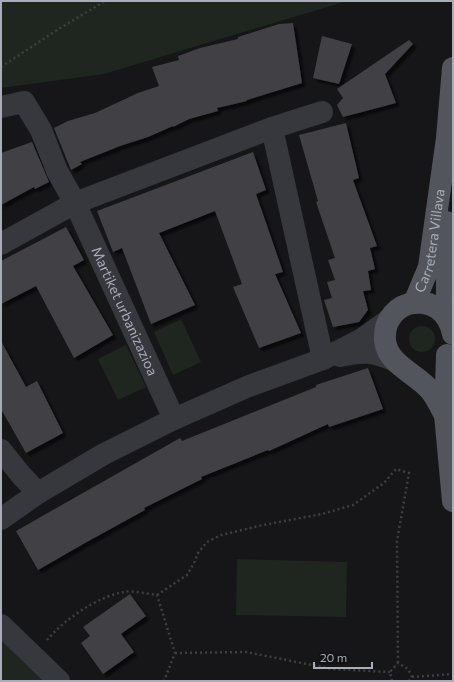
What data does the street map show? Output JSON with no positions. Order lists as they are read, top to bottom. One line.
{"streets":{"main road":["Carretera Villava"],"street":["Martiket urbanizazioa"]},"scale_bar":"20 m"}
